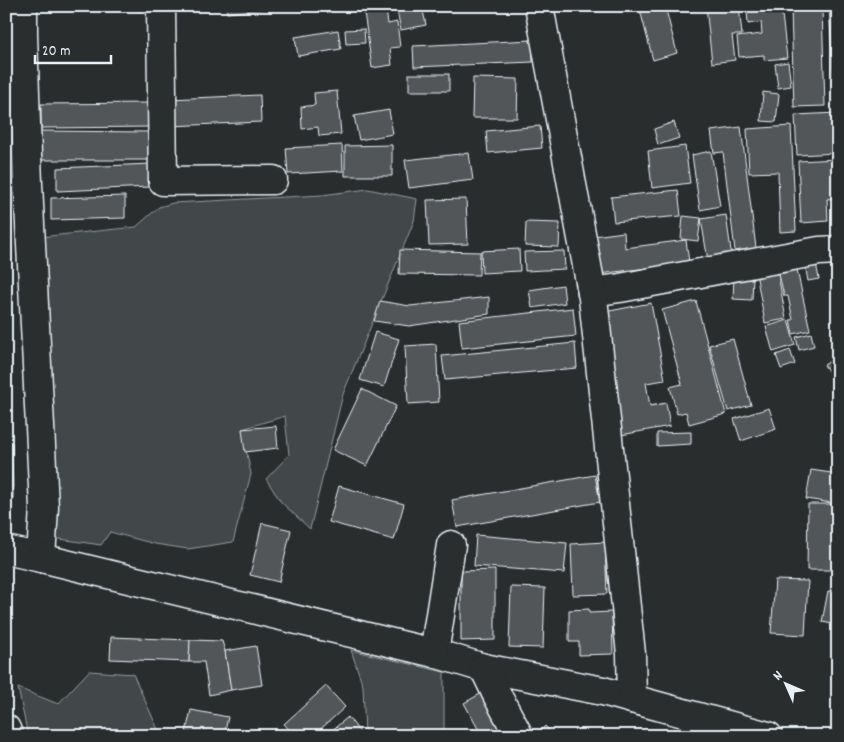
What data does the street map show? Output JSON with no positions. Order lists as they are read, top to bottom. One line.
{"scale_bar":"20 m","north":"top left"}
